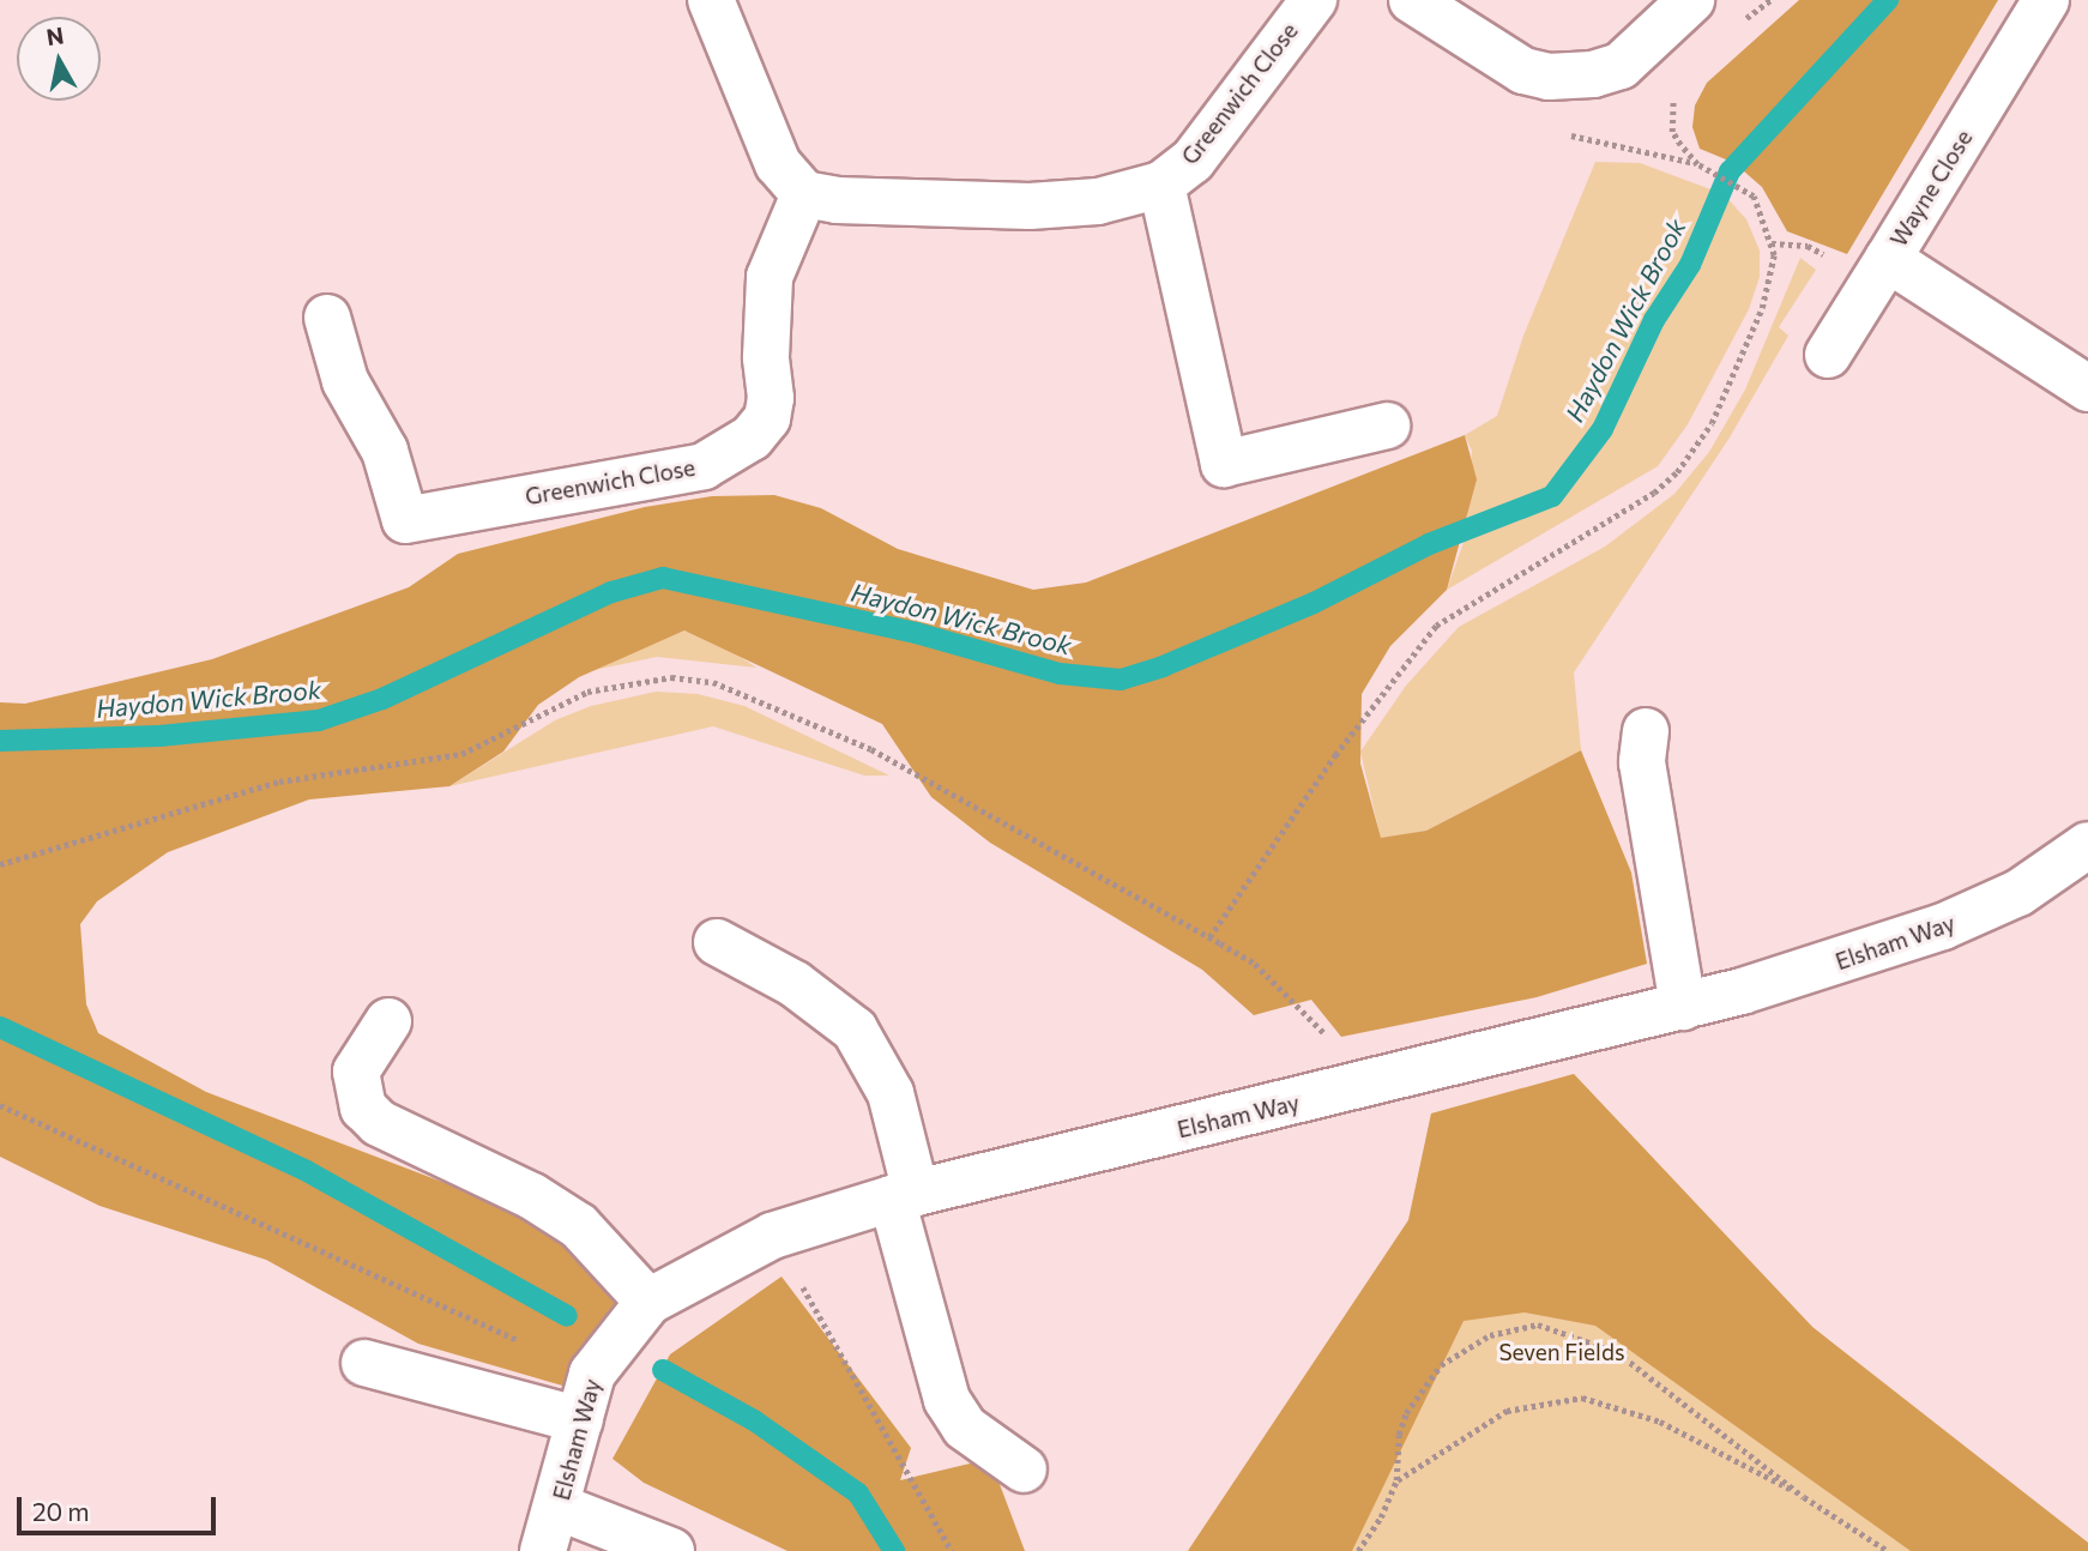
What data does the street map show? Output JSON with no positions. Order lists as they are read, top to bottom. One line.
{"streets":{"street":["Greenwich Close","Wayne Close","Elsham Way"]},"water":["Haydon Wick Brook"],"parks":["Seven Fields"],"scale_bar":"20 m","north":"top"}
